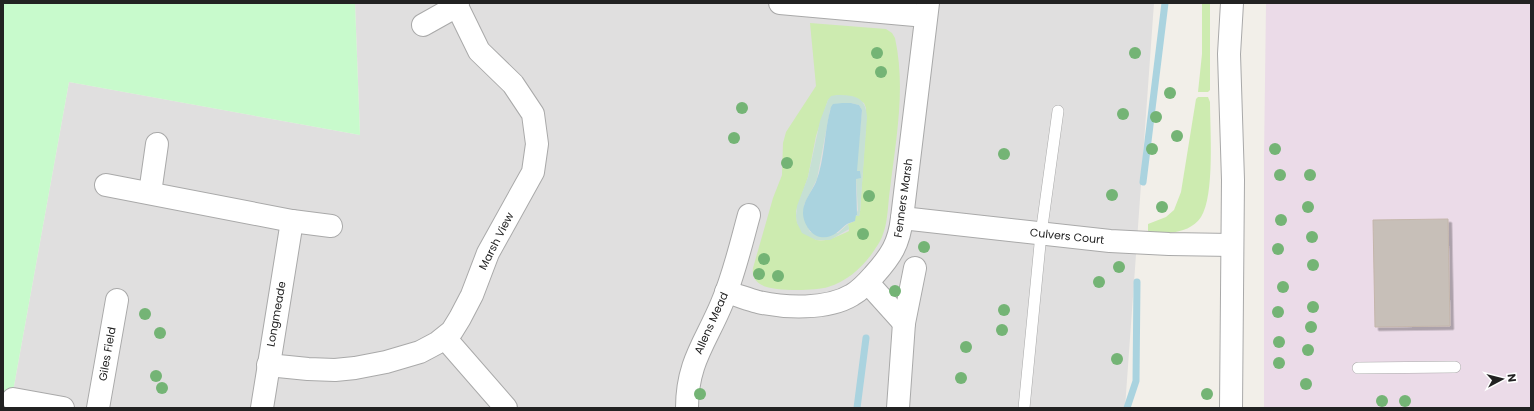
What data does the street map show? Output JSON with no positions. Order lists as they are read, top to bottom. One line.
{"streets":{"street":["Fenners Marsh","Culvers Court","Marsh View","Longmeade","Allens Mead","Giles Field"]},"crossings":[["Fenners Marsh","Culvers Court"],["Fenners Marsh","Allens Mead"],["Marsh View","Longmeade"]],"north":"right"}
